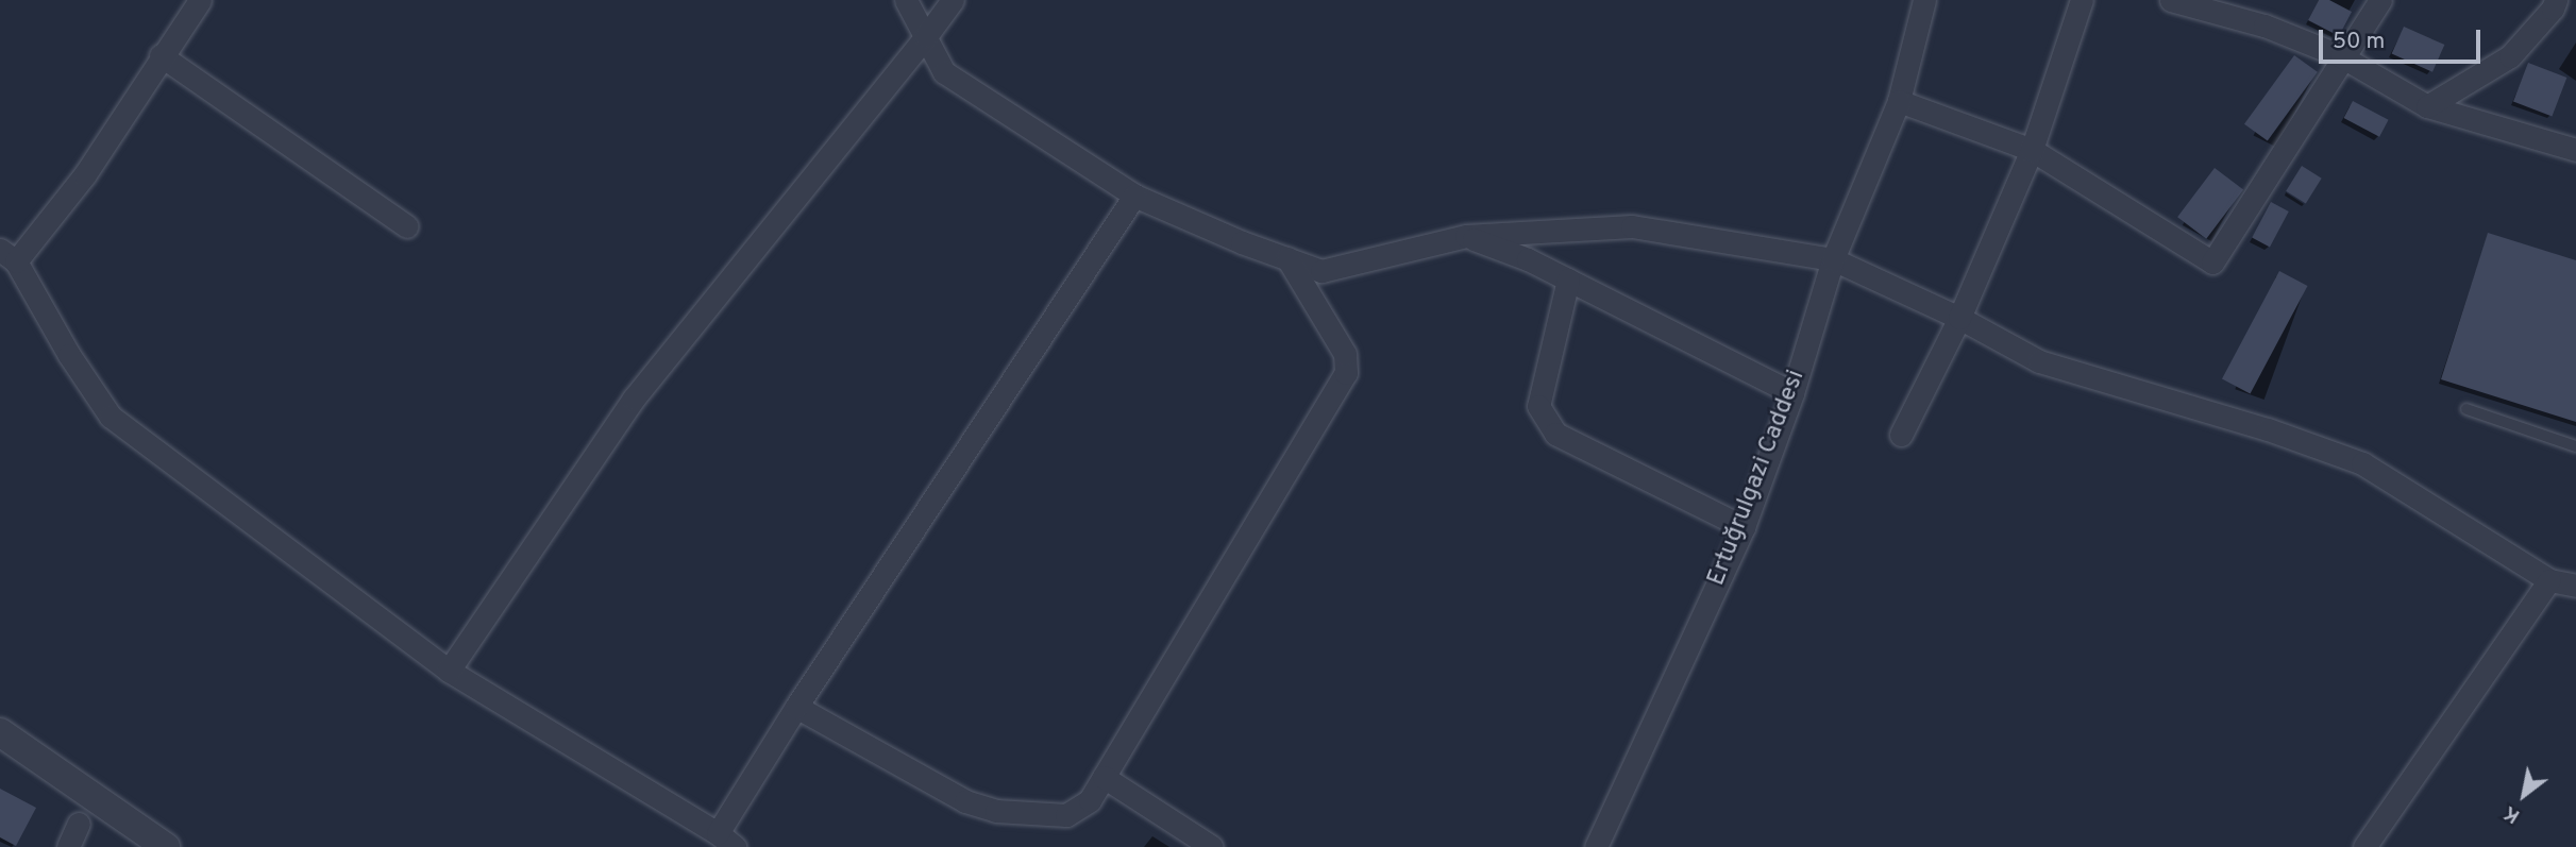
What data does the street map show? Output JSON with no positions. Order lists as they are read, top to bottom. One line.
{"streets":{"street":["Ertuğrulgazi Caddesi"]},"scale_bar":"50 m","north":"bottom left"}
